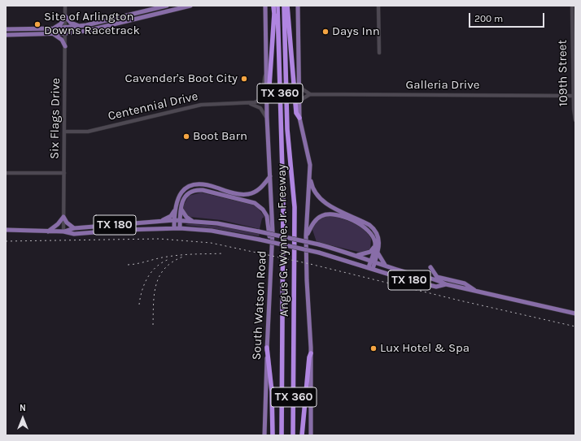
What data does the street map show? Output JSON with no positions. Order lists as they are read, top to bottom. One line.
{"streets":{"highway":["TX 360","Angus G. Wynne, Jr. Freeway"],"main road":["TX 180","South Watson Road"],"street":["109th Street","Galleria Drive","Centennial Drive","Six Flags Drive"]},"crossings":[["109th Street","Galleria Drive"],["Centennial Drive","Six Flags Drive"],["Centennial Drive","South Watson Road"],["Six Flags Drive","TX 180"]],"places":["Site of Arlington Downs Racetrack","Days Inn","Cavender's Boot City","Boot Barn","Lux Hotel & Spa"],"scale_bar":"200 m","north":"top"}
